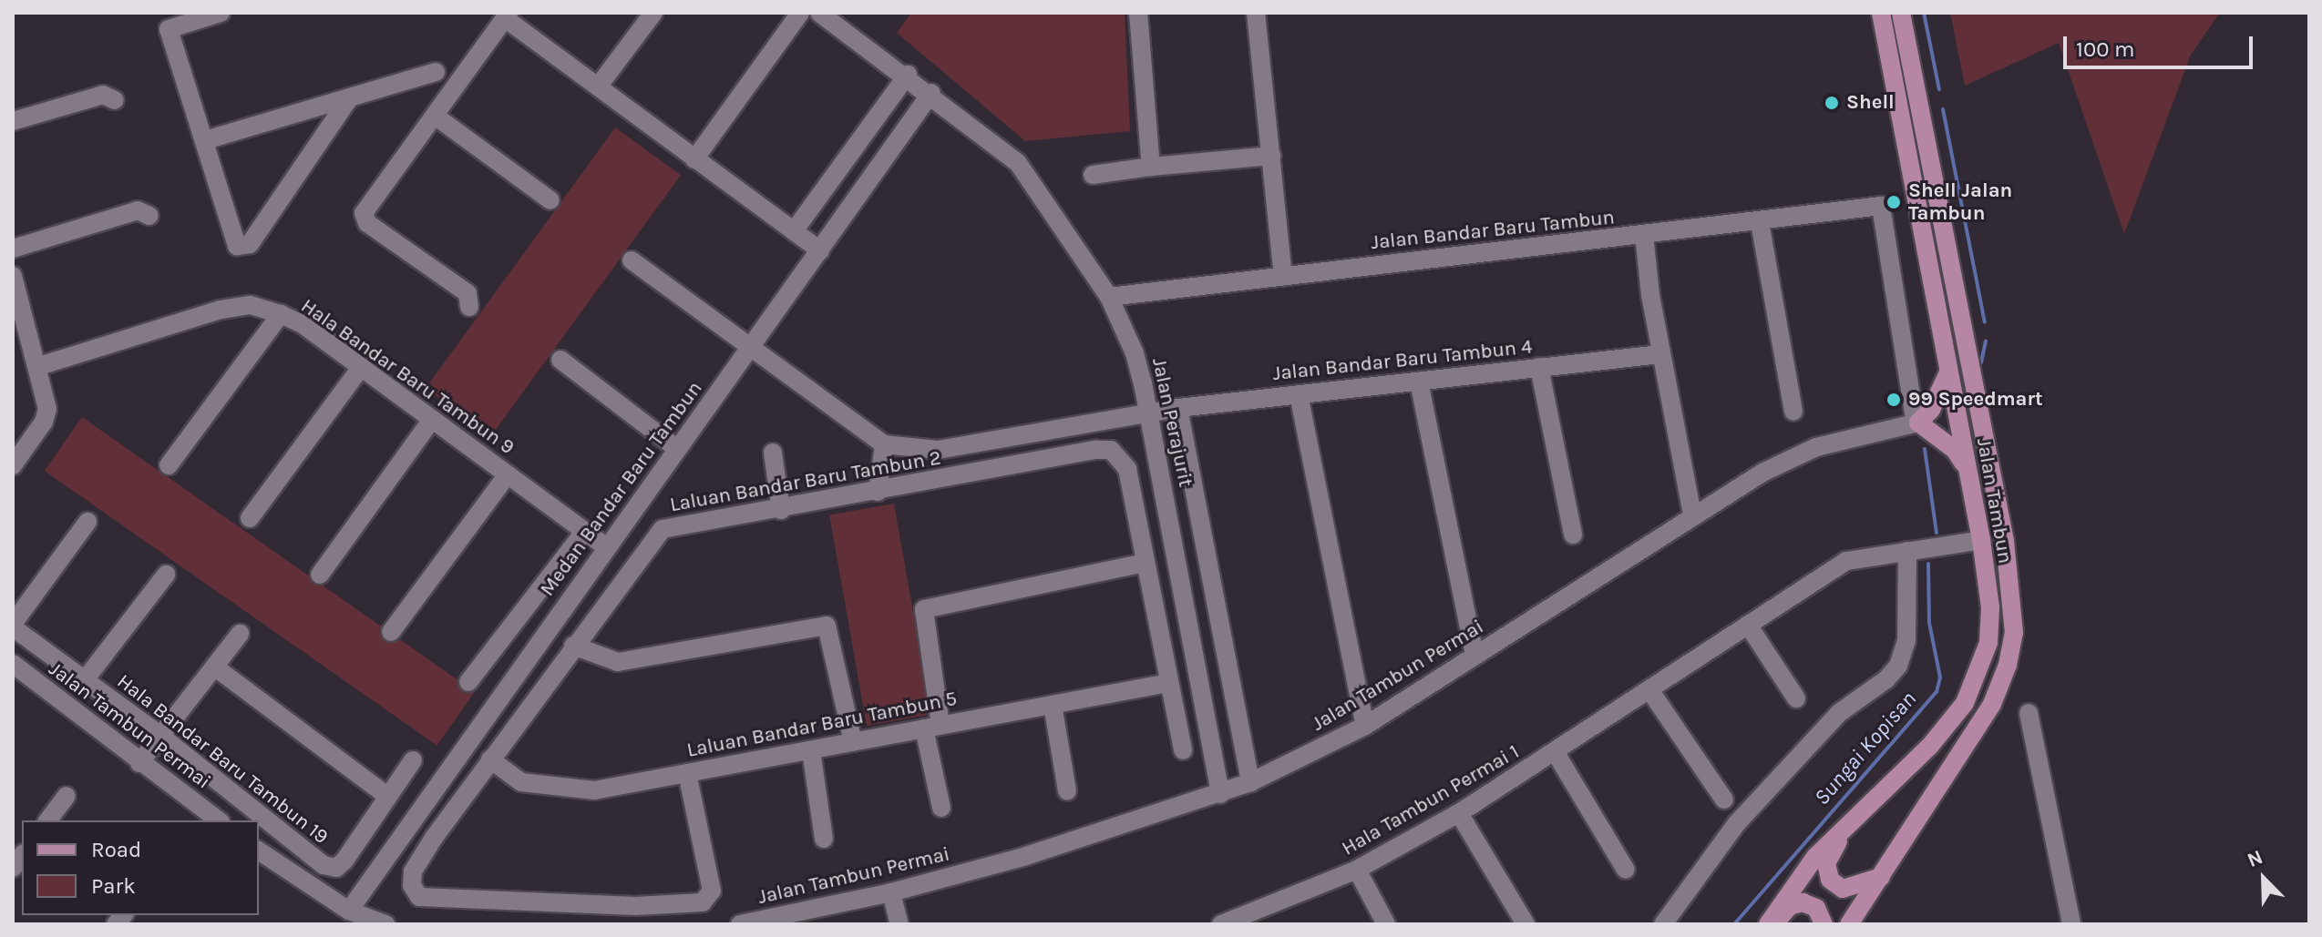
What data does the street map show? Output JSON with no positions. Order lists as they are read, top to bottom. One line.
{"streets":{"main road":["Jalan Tambun"],"street":["Jalan Bandar Baru Tambun","Jalan Bandar Baru Tambun 4","Hala Bandar Baru Tambun 9","Jalan Perajurit","Laluan Bandar Baru Tambun 2","Medan Bandar Baru Tambun","Jalan Tambun Permai","Laluan Bandar Baru Tambun 5","Hala Bandar Baru Tambun 19","Hala Tambun Permai 1"]},"crossings":[["Jalan Bandar Baru Tambun","Jalan Perajurit"],["Jalan Bandar Baru Tambun","Jalan Tambun Permai"],["Jalan Bandar Baru Tambun 4","Jalan Perajurit"],["Hala Bandar Baru Tambun 9","Medan Bandar Baru Tambun"],["Jalan Perajurit","Medan Bandar Baru Tambun"],["Jalan Perajurit","Jalan Tambun Permai"],["Laluan Bandar Baru Tambun 2","Laluan Bandar Baru Tambun 5"],["Jalan Tambun","Hala Tambun Permai 1"]],"water":["Sungai Kopisan"],"places":["Shell","Shell Jalan Tambun","99 Speedmart"],"legend":["Road","Park"],"scale_bar":"100 m","north":"top left"}
